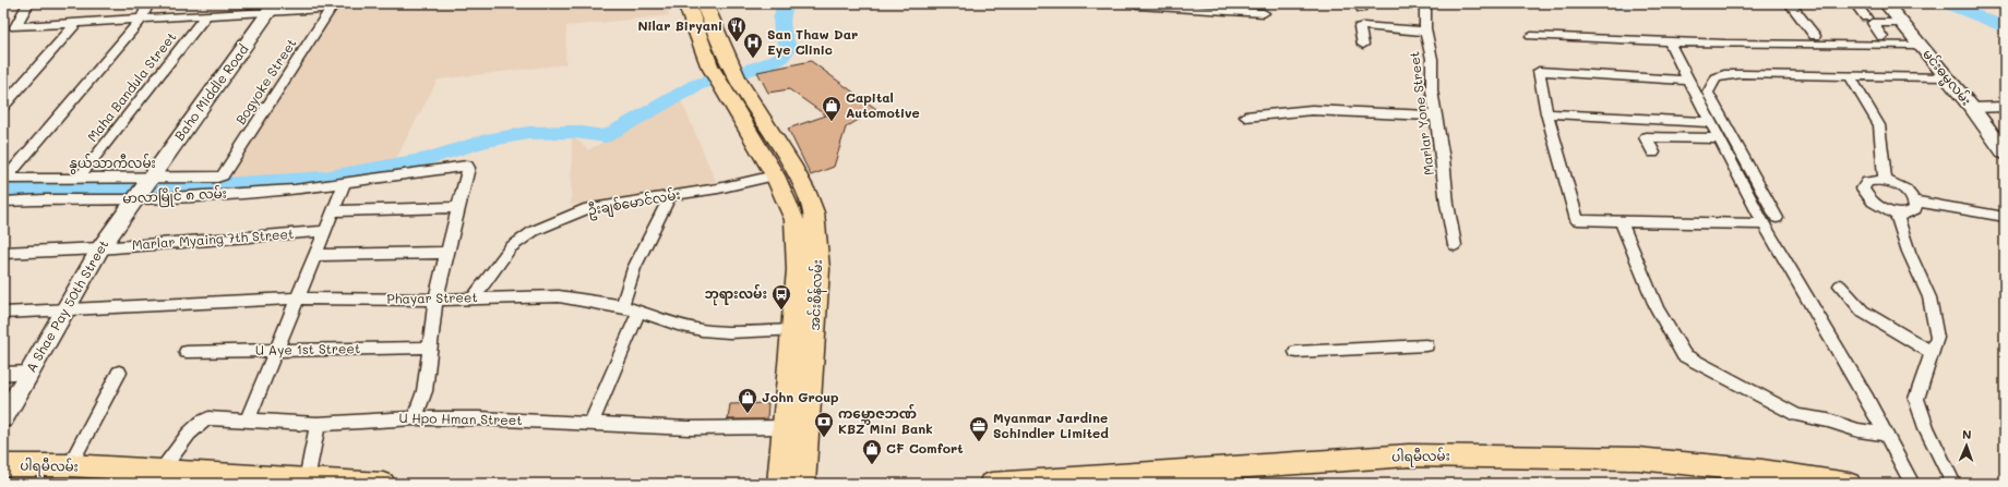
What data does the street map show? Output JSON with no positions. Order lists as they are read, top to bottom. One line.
{"streets":{"main road":["အင်းစိန်လမ်း","ပါရမီလမ်း"],"street":["မင်းဓမ္မလမ်း","Bogyoke Street","Maha Bandula Street","Baho Middle Road","Marlar Yone Street","နွယ်သာကီလမ်း","မာလာမြိုင် ၈ လမ်း","ဦးချစ်မောင်လမ်း","Marlar Myaing 7th Street","Phayar Street","A Shae Pay 50th Street","U Aye 1st Street","U Hpo Hman Street"]},"crossings":[["Bogyoke Street","နွယ်သာကီလမ်း"],["Maha Bandula Street","နွယ်သာကီလမ်း"],["Baho Middle Road","နွယ်သာကီလမ်း"],["Baho Middle Road","မာလာမြိုင် ၈ လမ်း"],["Baho Middle Road","A Shae Pay 50th Street"],["မာလာမြိုင် ၈ လမ်း","A Shae Pay 50th Street"],["ဦးချစ်မောင်လမ်း","အင်းစိန်လမ်း"],["ဦးချစ်မောင်လမ်း","Phayar Street"],["Marlar Myaing 7th Street","A Shae Pay 50th Street"],["အင်းစိန်လမ်း","Phayar Street"],["အင်းစိန်လမ်း","U Hpo Hman Street"],["Phayar Street","A Shae Pay 50th Street"],["U Hpo Hman Street","ပါရမီလမ်း"]],"places":{"restaurant":["Nilar Biryani"],"hospital":["San Thaw Dar Eye Clinic"],"shop":["Capital Automotive","John Group","CF Comfort"],"bus stop":["ဘုရားလမ်း"],"bank":["ကမ္ဘောဇဘဏ် KBZ Mini Bank"],"office":["Myanmar Jardine Schindler Limited"]},"north":"top"}
